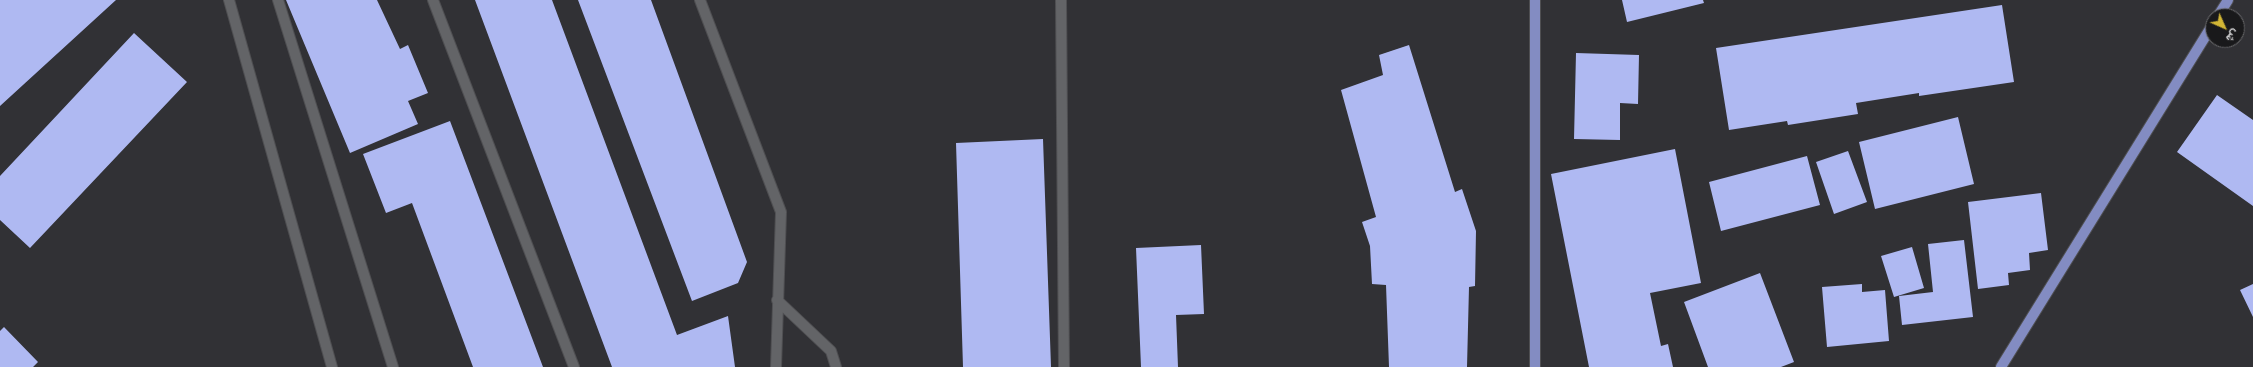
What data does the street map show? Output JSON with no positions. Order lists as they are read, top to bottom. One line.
{"north":"bottom right"}
